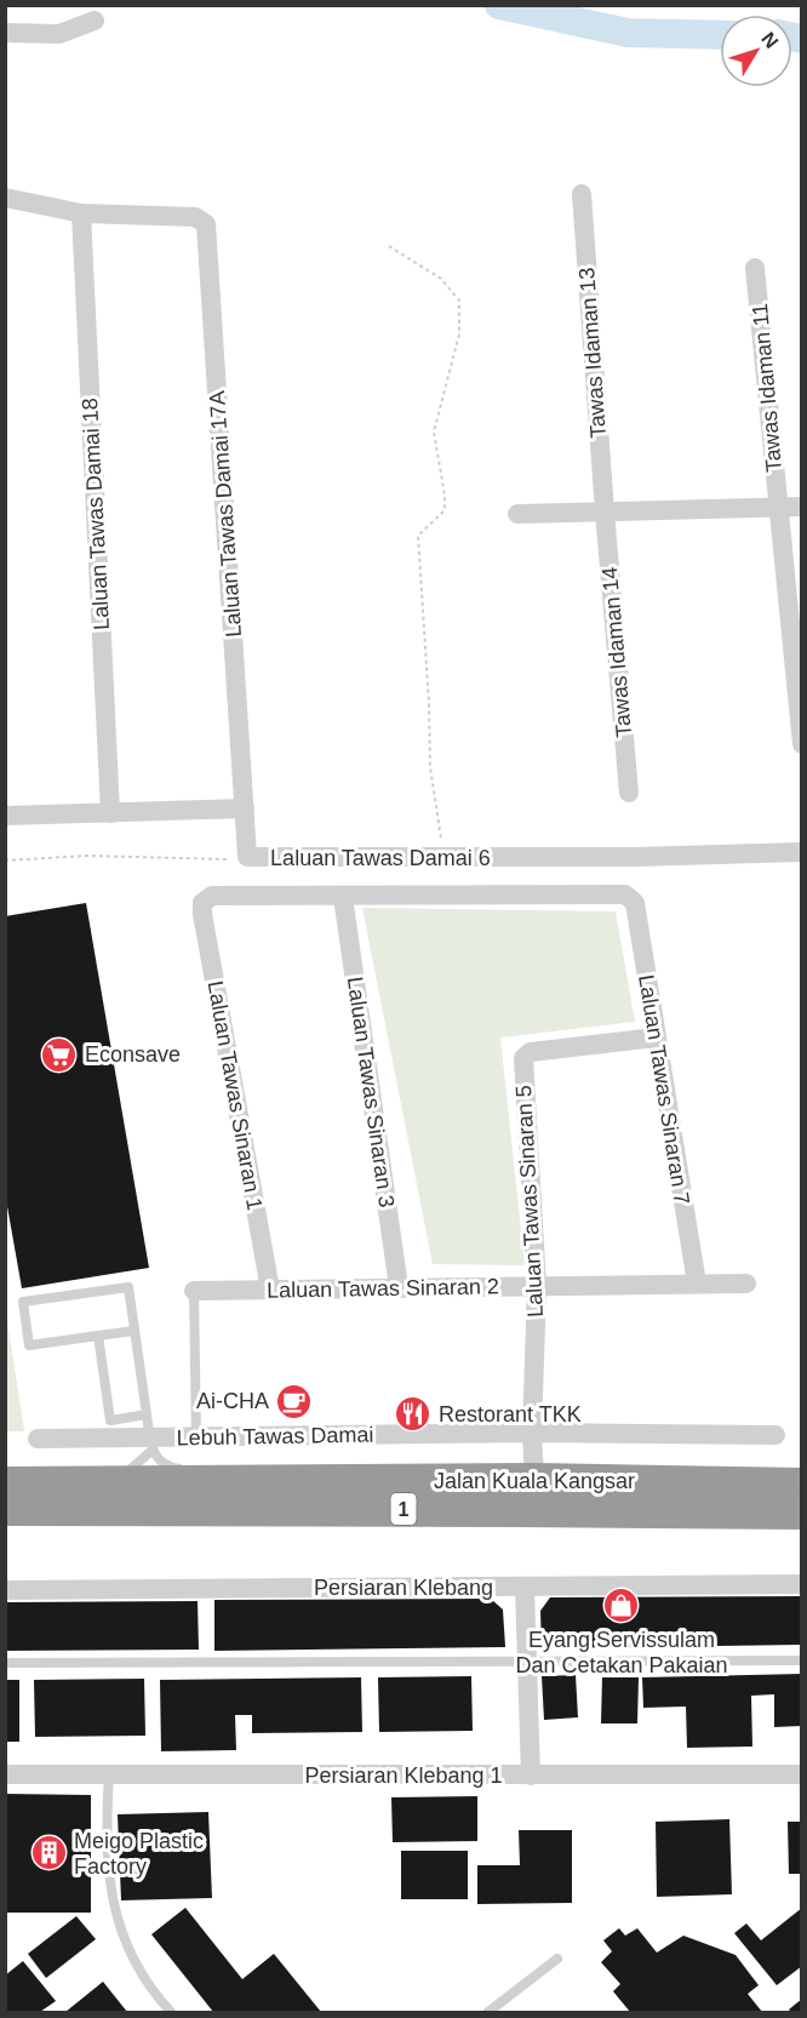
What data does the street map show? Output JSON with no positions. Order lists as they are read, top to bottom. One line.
{"streets":{"highway":["Jalan Kuala Kangsar","1"],"street":["Tawas Idaman 13","Tawas Idaman 11","Laluan Tawas Damai 18","Laluan Tawas Damai 17A","Tawas Idaman 14","Laluan Tawas Damai 6","Laluan Tawas Sinaran 7","Laluan Tawas Sinaran 3","Laluan Tawas Sinaran 1","Laluan Tawas Sinaran 5","Laluan Tawas Sinaran 2","Lebuh Tawas Damai","Persiaran Klebang","Persiaran Klebang 1"]},"crossings":[["Tawas Idaman 13","Tawas Idaman 14"],["Laluan Tawas Damai 18","Laluan Tawas Damai 17A"],["Laluan Tawas Damai 17A","Laluan Tawas Damai 6"],["Laluan Tawas Sinaran 7","Laluan Tawas Sinaran 3"],["Laluan Tawas Sinaran 7","Laluan Tawas Sinaran 1"],["Laluan Tawas Sinaran 7","Laluan Tawas Sinaran 5"],["Laluan Tawas Sinaran 7","Laluan Tawas Sinaran 2"],["Laluan Tawas Sinaran 3","Laluan Tawas Sinaran 1"],["Laluan Tawas Sinaran 3","Laluan Tawas Sinaran 2"],["Laluan Tawas Sinaran 1","Laluan Tawas Sinaran 2"],["Laluan Tawas Sinaran 5","Laluan Tawas Sinaran 2"],["Laluan Tawas Sinaran 5","Lebuh Tawas Damai"],["Laluan Tawas Sinaran 5","Jalan Kuala Kangsar"]],"places":{"supermarket":["Econsave"],"cafe":["Ai-CHA"],"restaurant":["Restorant TKK"],"shop":["Eyang Servissulam Dan Cetakan Pakaian"],"building":["Meigo Plastic Factory"]},"north":"top right"}
